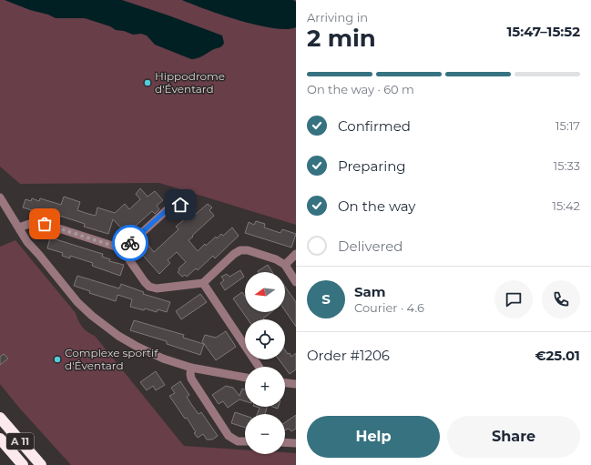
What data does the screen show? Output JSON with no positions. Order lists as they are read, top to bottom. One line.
{"streets":{"highway":["A 11"]},"places":["Hippodrome d'Éventard","Complexe sportif d'Éventard"],"north":"left","page":{"heading":["2 min","Arriving in","15:47–15:52"],"panel":["Sam","Courier · 4.6","Order #1206","€25.01"],"bar":"On the way · 60 m","list":[["Confirmed","15:17"],["Preparing","15:33"],["On the way","15:42"],"Delivered"],"map_buttons":["+","−"],"round":"S","buttons":["Help","Share"]}}
